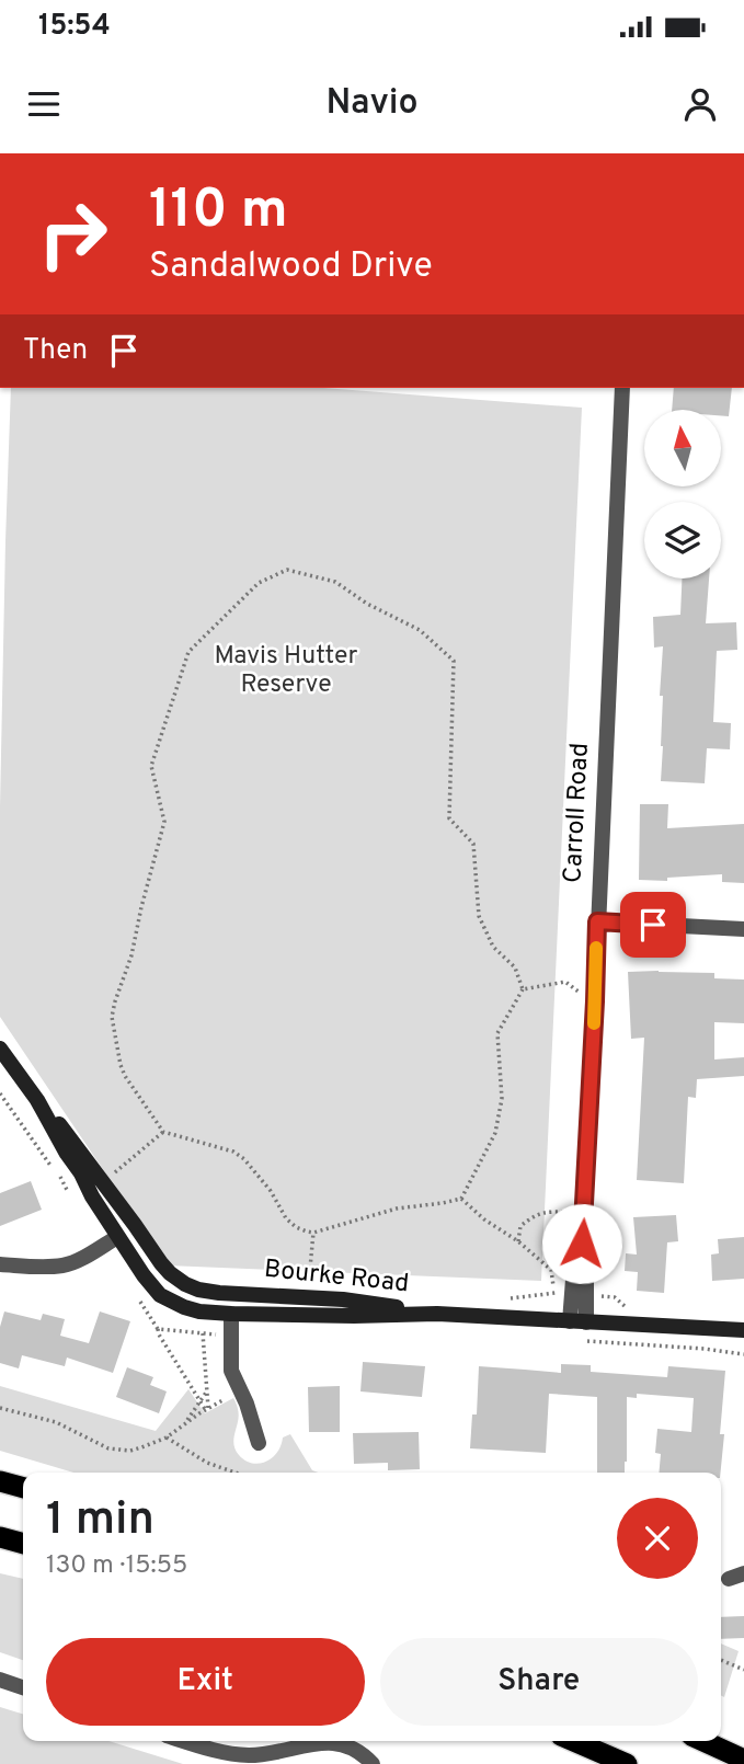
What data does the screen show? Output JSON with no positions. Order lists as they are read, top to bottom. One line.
{"streets":{"main road":["Bourke Road"],"street":["Carroll Road"]},"crossings":[["Carroll Road","Bourke Road"]],"parks":["Mavis Hutter Reserve"],"north":"top","page":{"status":"15:54","header":"Navio","turn":["110 m","Sandalwood Drive"],"then":"Then","heading":["1 min","130 m · 15:55"],"buttons":["Exit","Share"]}}
